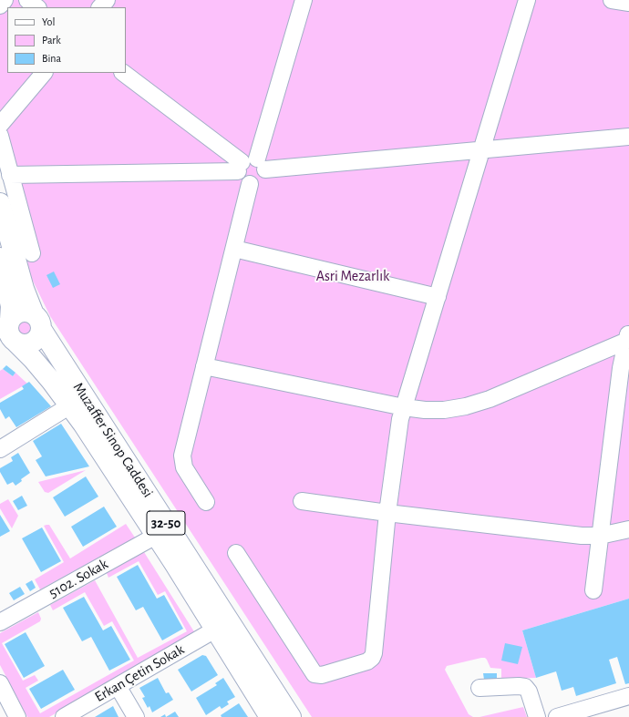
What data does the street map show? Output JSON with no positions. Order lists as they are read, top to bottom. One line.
{"streets":{"main road":["Muzaffer Sinop Caddesi","32-50"],"street":["5102. Sokak","Erkan Çetin Sokak"]},"crossings":[["Muzaffer Sinop Caddesi","5102. Sokak"],["Muzaffer Sinop Caddesi","Erkan Çetin Sokak"]],"parks":["Asri Mezarlık"],"legend":["Yol","Park","Bina"]}
